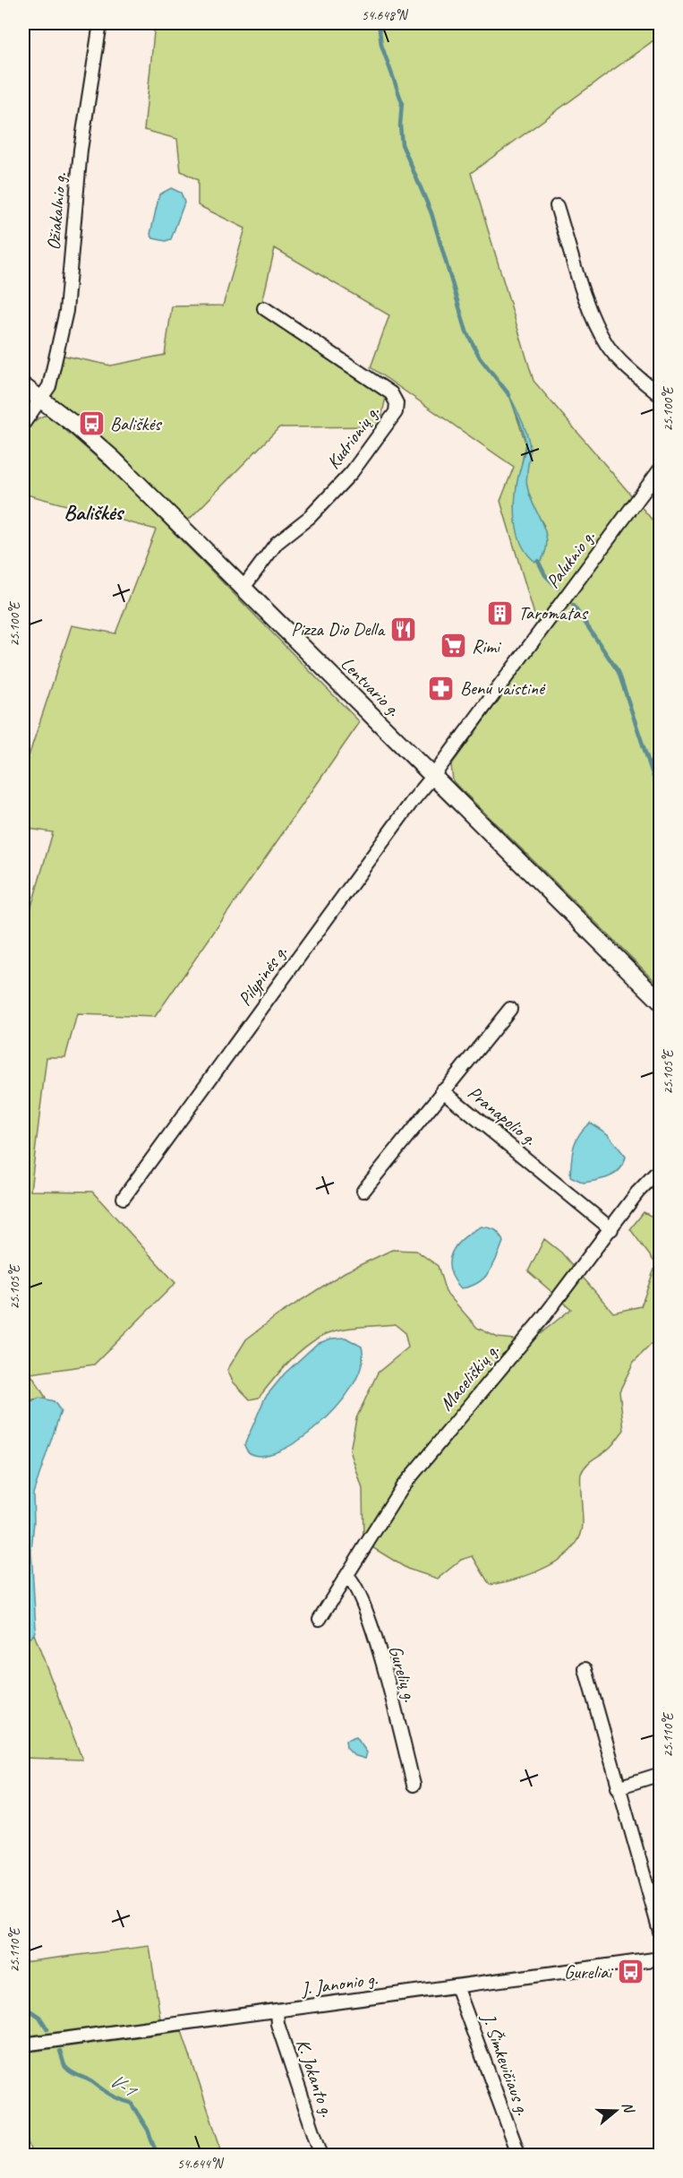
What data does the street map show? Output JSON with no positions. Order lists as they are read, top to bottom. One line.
{"streets":{"main road":["Lentvario g."],"street":["Ožiakalnio g.","Kudrionių g.","Paluknio g.","Pilypinės g.","Pranapolio g.","Maceliškių g.","Gurelių g.","J. Janonio g.","J. Šimkevičiaus g.","K. Jokanto g."]},"crossings":[["Ožiakalnio g.","Lentvario g."],["Kudrionių g.","Lentvario g."],["Paluknio g.","Lentvario g."],["Paluknio g.","Pilypinės g."],["Lentvario g.","Pilypinės g."],["Pranapolio g.","Maceliškių g."],["Maceliškių g.","Gurelių g."],["J. Janonio g.","J. Šimkevičiaus g."],["J. Janonio g.","K. Jokanto g."]],"districts":["Bališkės"],"water":["V-1"],"places":{"bus stop":["Bališkės","Gureliai"],"building":["Taromatas"],"restaurant":["Pizza Dio Della"],"supermarket":["Rimi"],"pharmacy":["Benu vaistinė"]},"north":"right","coordinates":["54.648°N","25.100°E","25.105°E","25.110°E","54.644°N"]}
